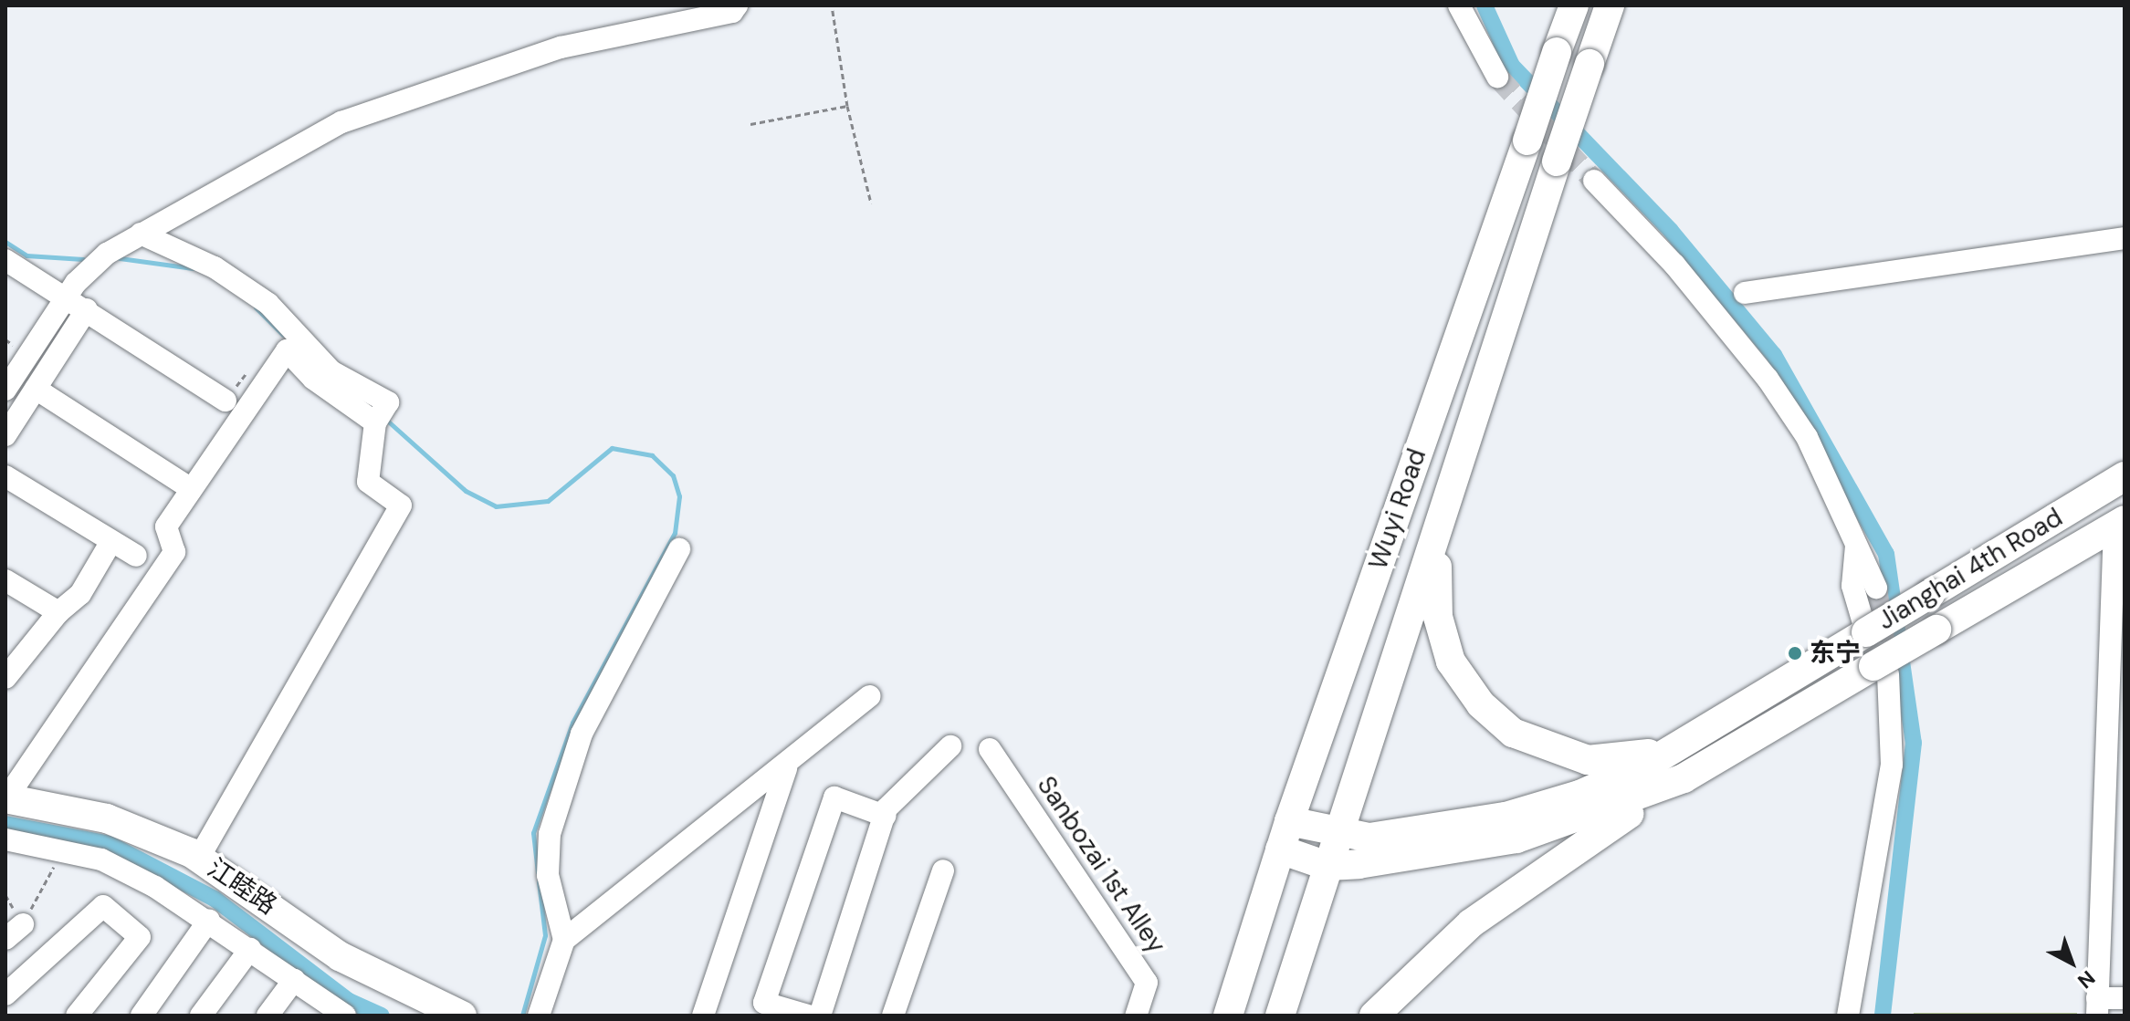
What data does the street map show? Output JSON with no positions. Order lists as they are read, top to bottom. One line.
{"streets":{"main road":["Wuyi Road","Jianghai 4th Road","江睦路"],"street":["Sanbozai 1st Alley"]},"crossings":[["Wuyi Road","Jianghai 4th Road"]],"places":["东宁"],"north":"bottom right"}
